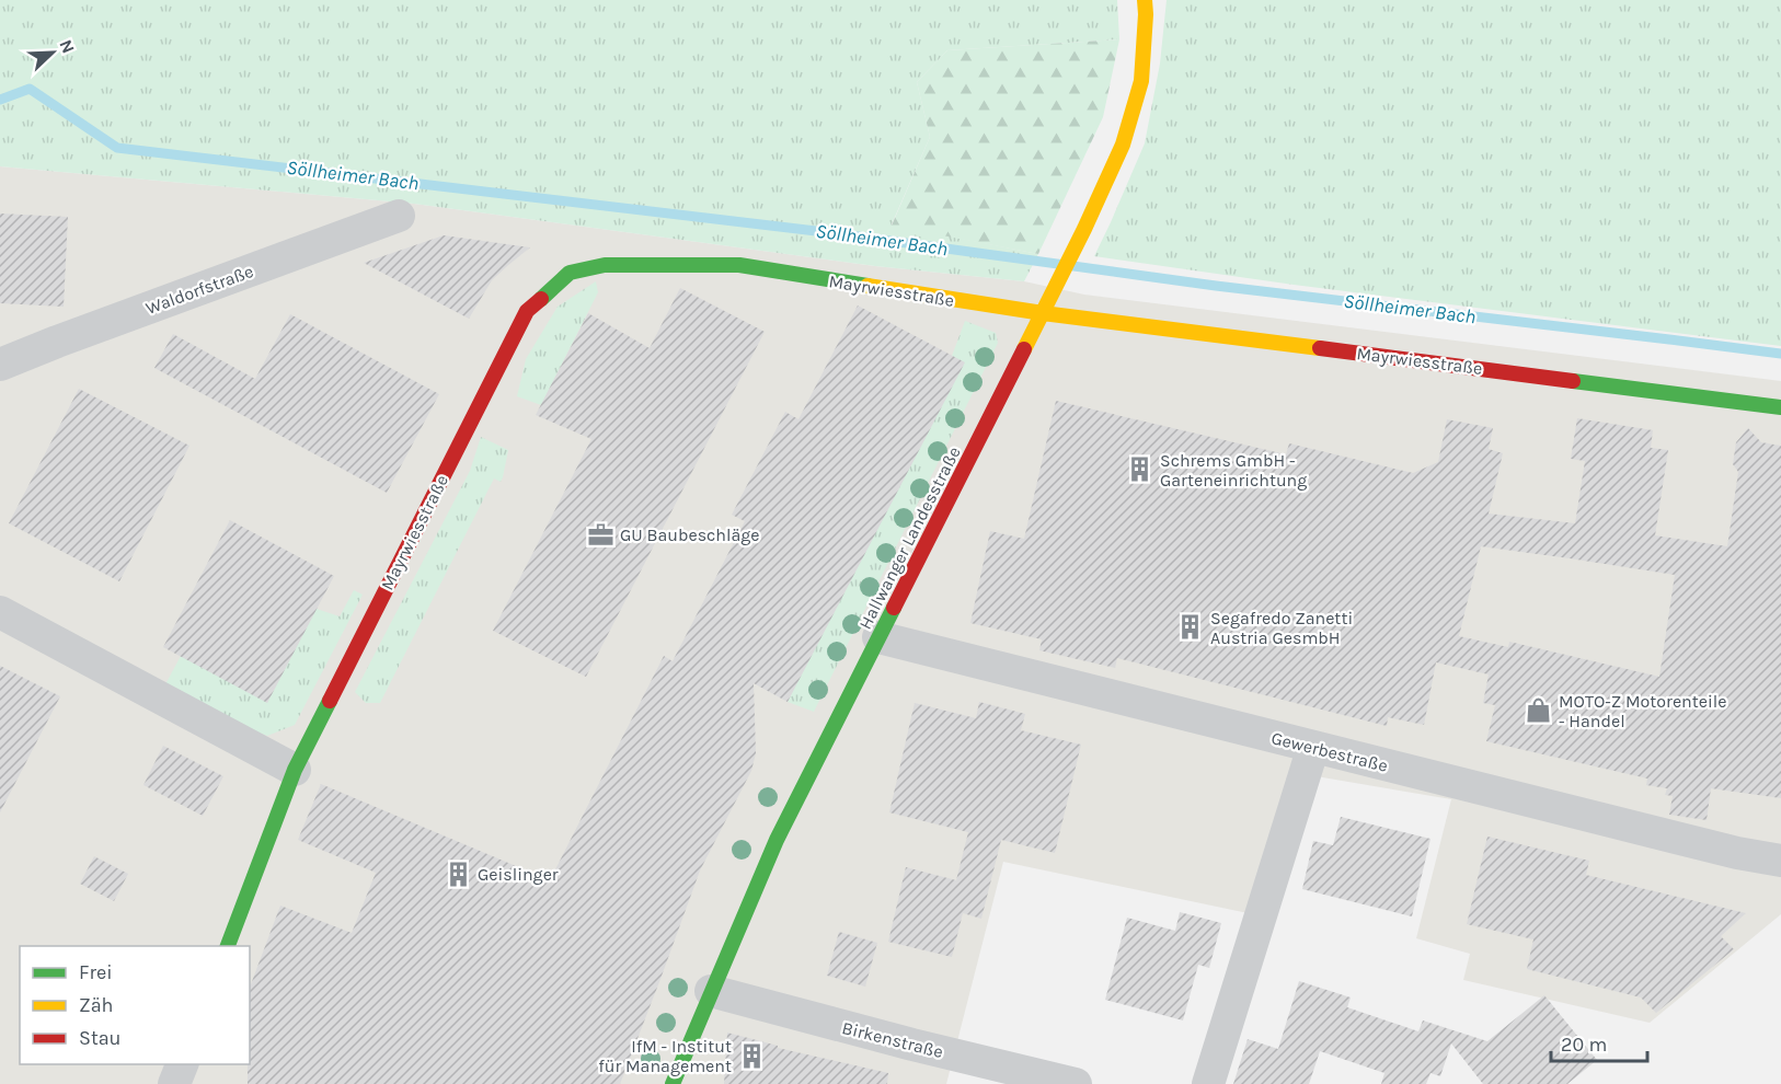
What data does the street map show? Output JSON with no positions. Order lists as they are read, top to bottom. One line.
{"streets":{"street":["Waldorfstraße","Mayrwiesstraße","Hallwanger Landesstraße","Gewerbestraße","Birkenstraße"]},"crossings":[["Mayrwiesstraße","Hallwanger Landesstraße"],["Hallwanger Landesstraße","Gewerbestraße"],["Hallwanger Landesstraße","Birkenstraße"]],"water":["Söllheimer Bach"],"places":{"building":["Schrems GmbH - Garteneinrichtung","Segafredo Zanetti Austria GesmbH","Geislinger","IfM - Institut für Management"],"office":["GU Baubeschläge"],"shop":["MOTO-Z Motorenteile - Handel"]},"legend":["Frei","Zäh","Stau"],"scale_bar":"20 m","north":"top right"}
